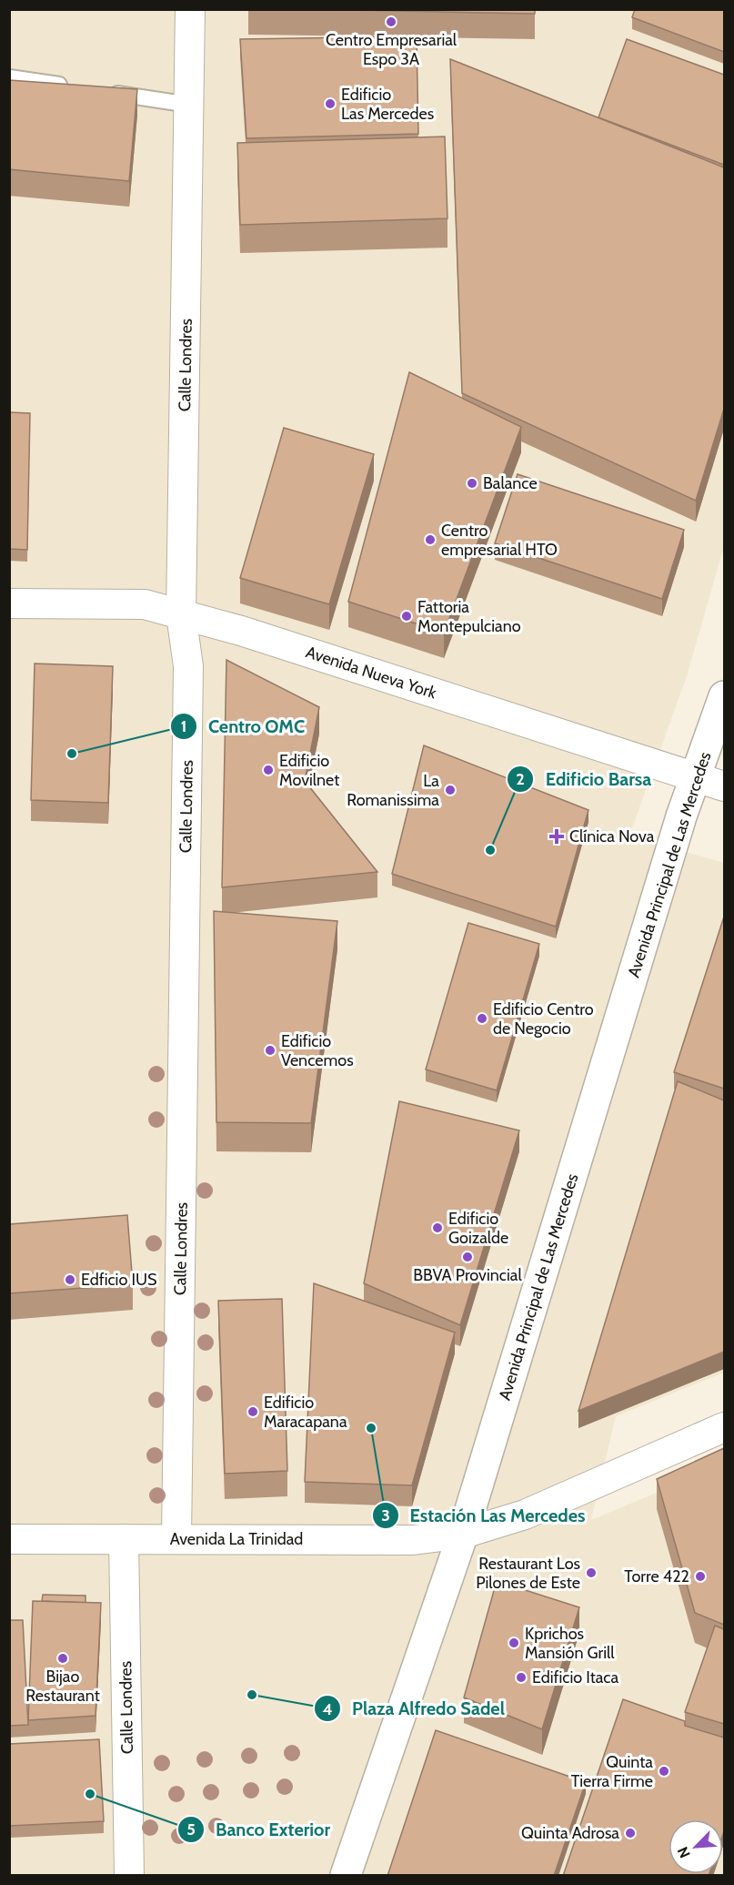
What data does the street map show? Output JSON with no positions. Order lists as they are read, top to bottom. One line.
{"streets":{"street":["Calle Londres","Avenida Nueva York","Avenida Principal de Las Mercedes","Avenida La Trinidad"]},"crossings":[["Calle Londres","Avenida Nueva York"],["Calle Londres","Avenida La Trinidad"],["Avenida Nueva York","Avenida Principal de Las Mercedes"],["Avenida Principal de Las Mercedes","Avenida La Trinidad"]],"places":{"other":["Centro Empresarial Espo 3A","Edificio Las Mercedes","Balance","Centro empresarial HTO","Fattoria Montepulciano","Centro OMC","Edificio Movilnet","La Romanissima","Edificio Barsa","Edificio Centro de Negocio","Edificio Vencemos","Edificio Goizalde","BBVA Provincial","Edficio IUS","Edificio Maracapana","Estación Las Mercedes","Restaurant Los Pilones de Este","Torre 422","Kprichos Mansión Grill","Bijao Restaurant","Edificio Itaca","Plaza Alfredo Sadel","Quinta Tierra Firme","Banco Exterior","Quinta Adrosa"],"health":["Clínica Nova"]},"north":"bottom left"}
